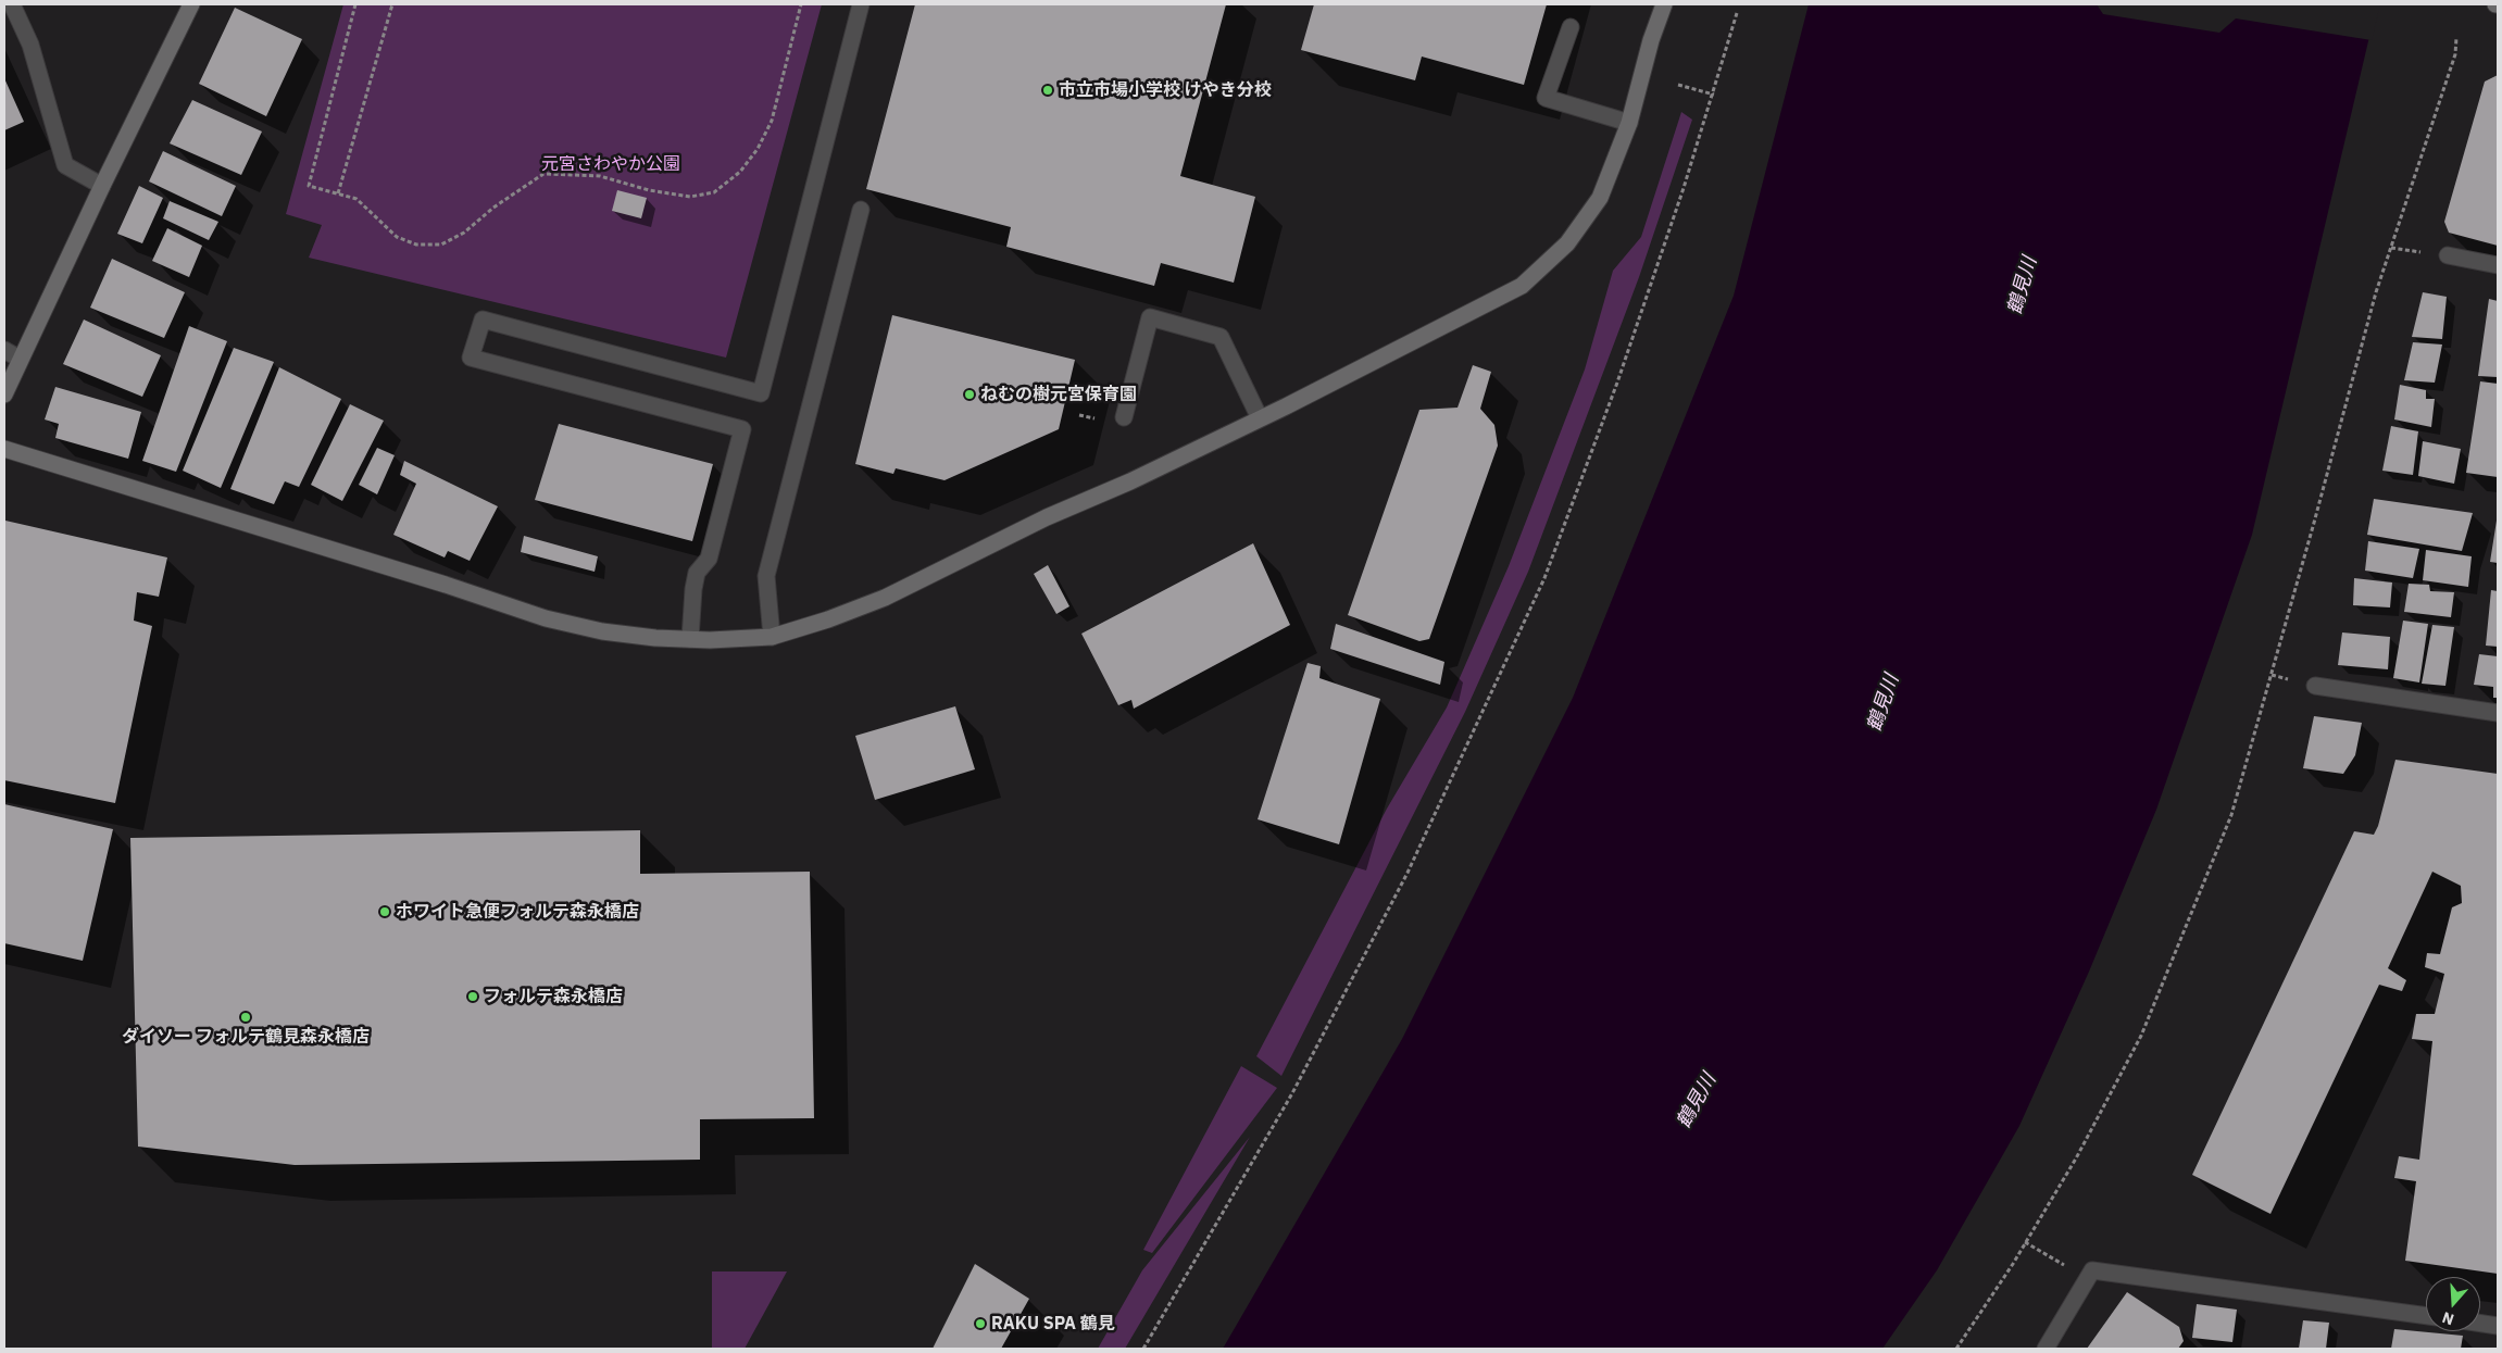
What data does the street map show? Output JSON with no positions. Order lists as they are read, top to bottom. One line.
{"water":["鶴見川"],"parks":["元宮さわやか公園"],"places":["市立市場小学校 けやき分校","ねむの樹元宮保育園","ホワイト急便フォルテ森永橋店","フォルテ森永橋店","ダイソー フォルテ鶴見森永橋店","RAKU SPA 鶴見"],"north":"bottom"}
